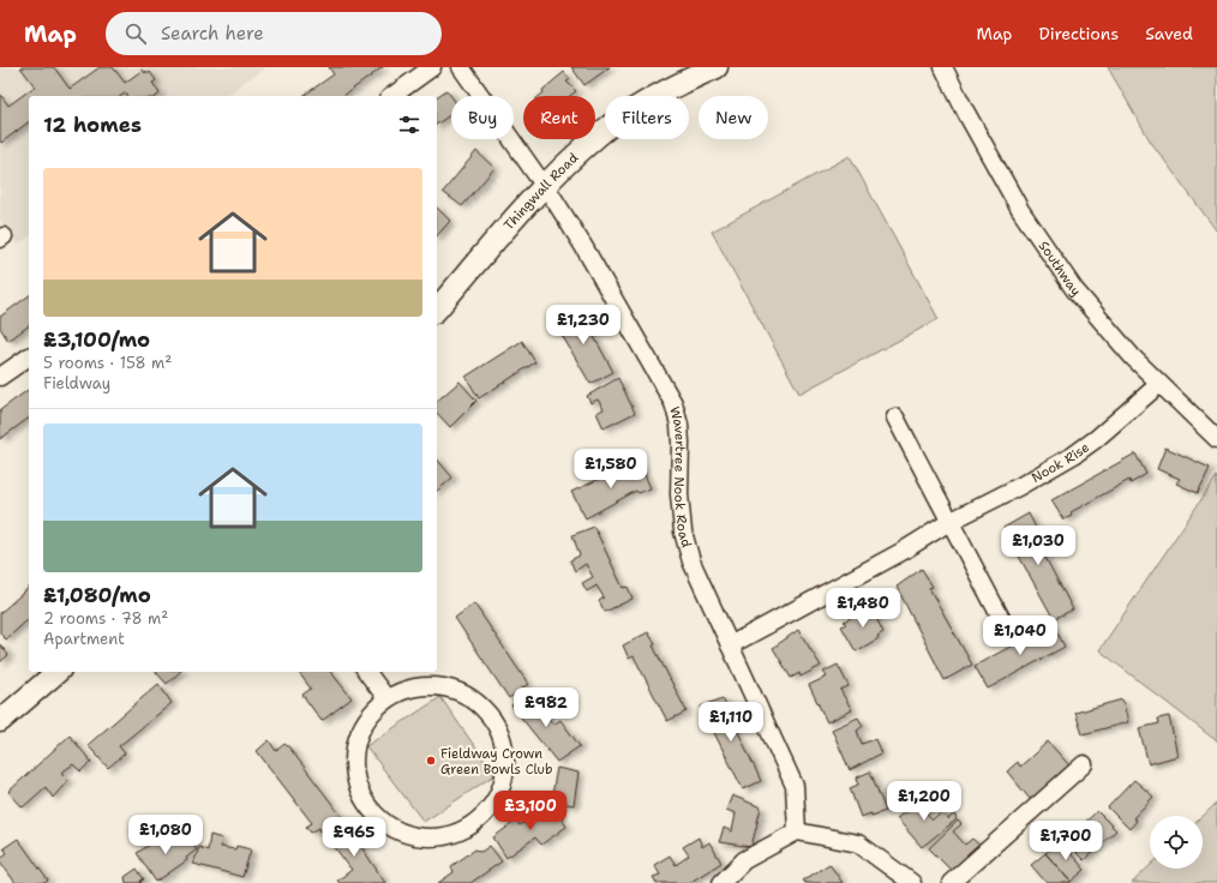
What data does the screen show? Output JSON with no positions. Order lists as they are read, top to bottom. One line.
{"streets":{"street":["Thingwall Road","Southway","Nook Rise","Wavertree Nook Road"]},"crossings":[["Thingwall Road","Wavertree Nook Road"],["Southway","Nook Rise"],["Nook Rise","Wavertree Nook Road"]],"places":["Fieldway Crown Green Bowls Club"],"page":{"header":"Map","search":"Search here","nav":["Map","Directions","Saved"],"chip":["Buy","Rent","Filters","New"],"heading":"12 homes","list":[{"name":"£3,100/mo","note":"5 rooms · 158 m² · Fieldway"},{"name":"£1,080/mo","note":"2 rooms · 78 m² · Apartment"}],"price":["£1,230","£1,580","£1,030","£1,480","£1,040","£982","£1,110","£1,200","£3,100","£1,080","£965","£1,700"]}}
